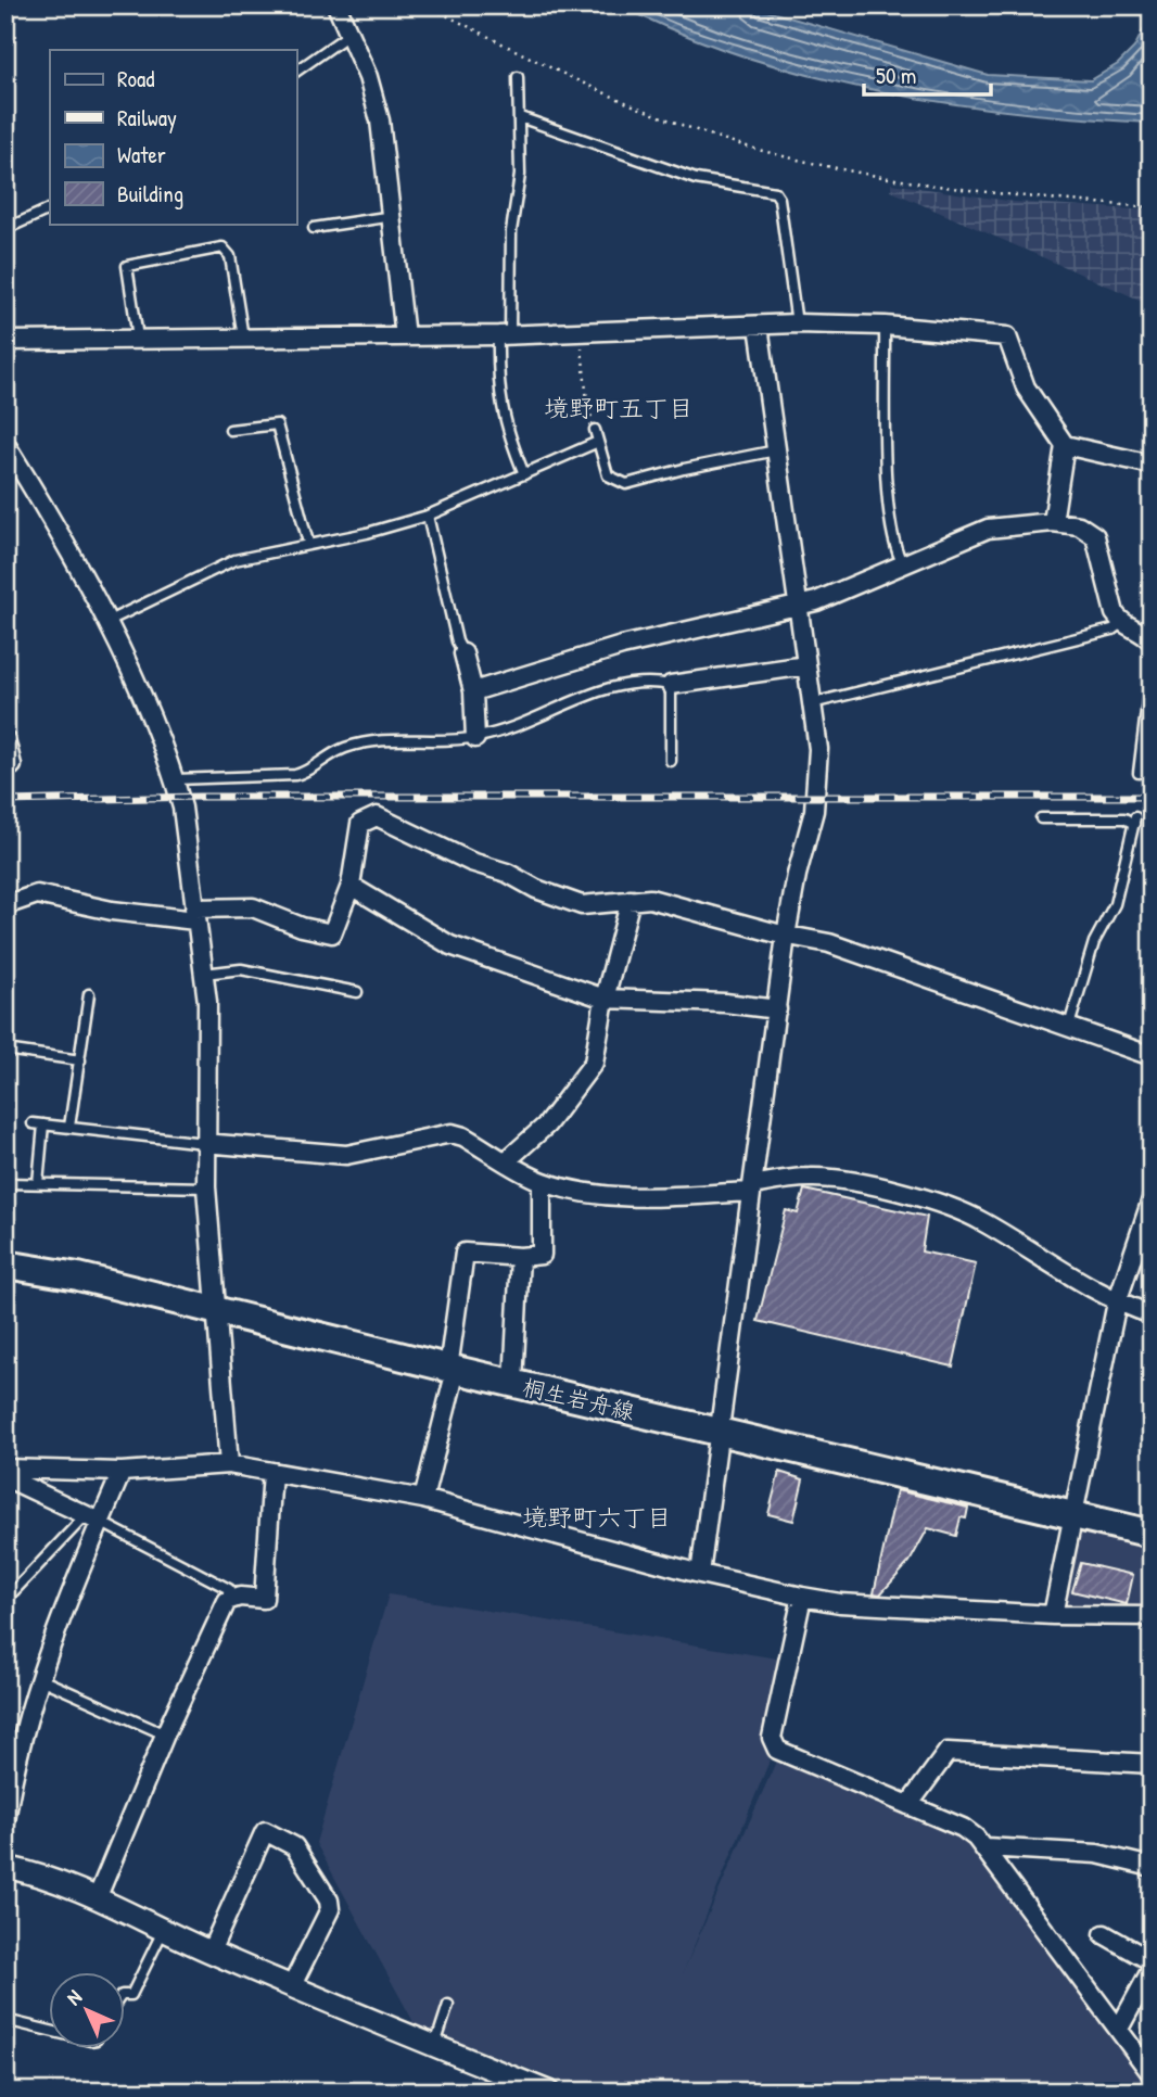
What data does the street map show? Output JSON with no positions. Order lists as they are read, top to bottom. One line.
{"streets":{"main road":["桐生岩舟線"]},"districts":["境野町五丁目","境野町六丁目"],"legend":["Road","Railway","Water","Building"],"scale_bar":"50 m","north":"top left"}
